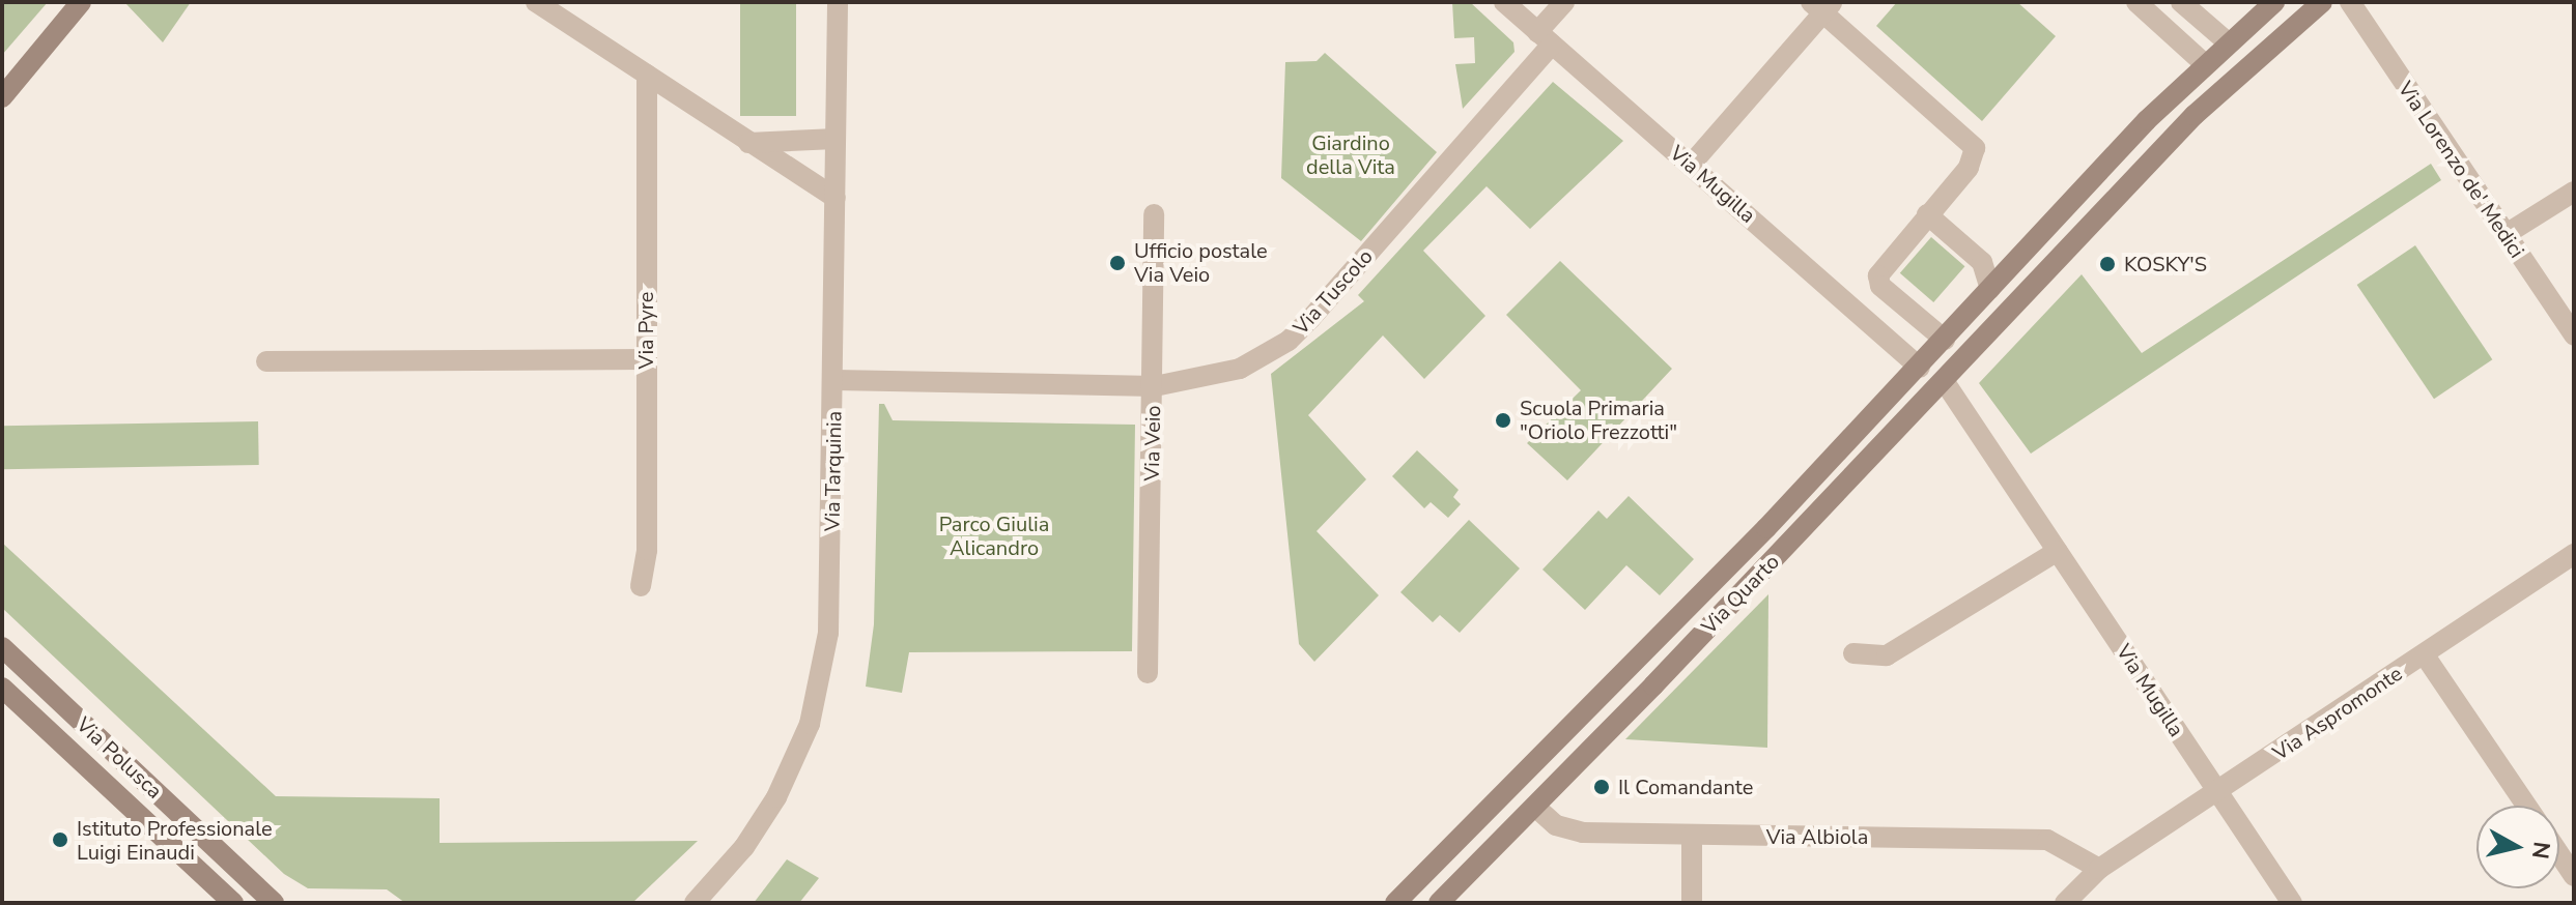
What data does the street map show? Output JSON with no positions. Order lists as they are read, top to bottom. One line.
{"streets":{"street":["Via Lorenzo de' Medici","Via Mugilla","Via Tuscolo","Via Pyre","Via Veio","Via Tarquinia","Via Quarto","Via Aspromonte","Via Polusca","Via Albiola"]},"crossings":[["Via Mugilla","Via Tuscolo"],["Via Mugilla","Via Quarto"],["Via Mugilla","Via Aspromonte"],["Via Tuscolo","Via Veio"],["Via Tuscolo","Via Tarquinia"],["Via Quarto","Via Albiola"],["Via Aspromonte","Via Albiola"]],"parks":["Giardino della Vita","Parco Giulia Alicandro"],"places":["Ufficio postale Via Veio","KOSKY'S","Scuola Primaria \"Oriolo Frezzotti\"","Il Comandante","Istituto Professionale Luigi Einaudi"],"north":"right"}
